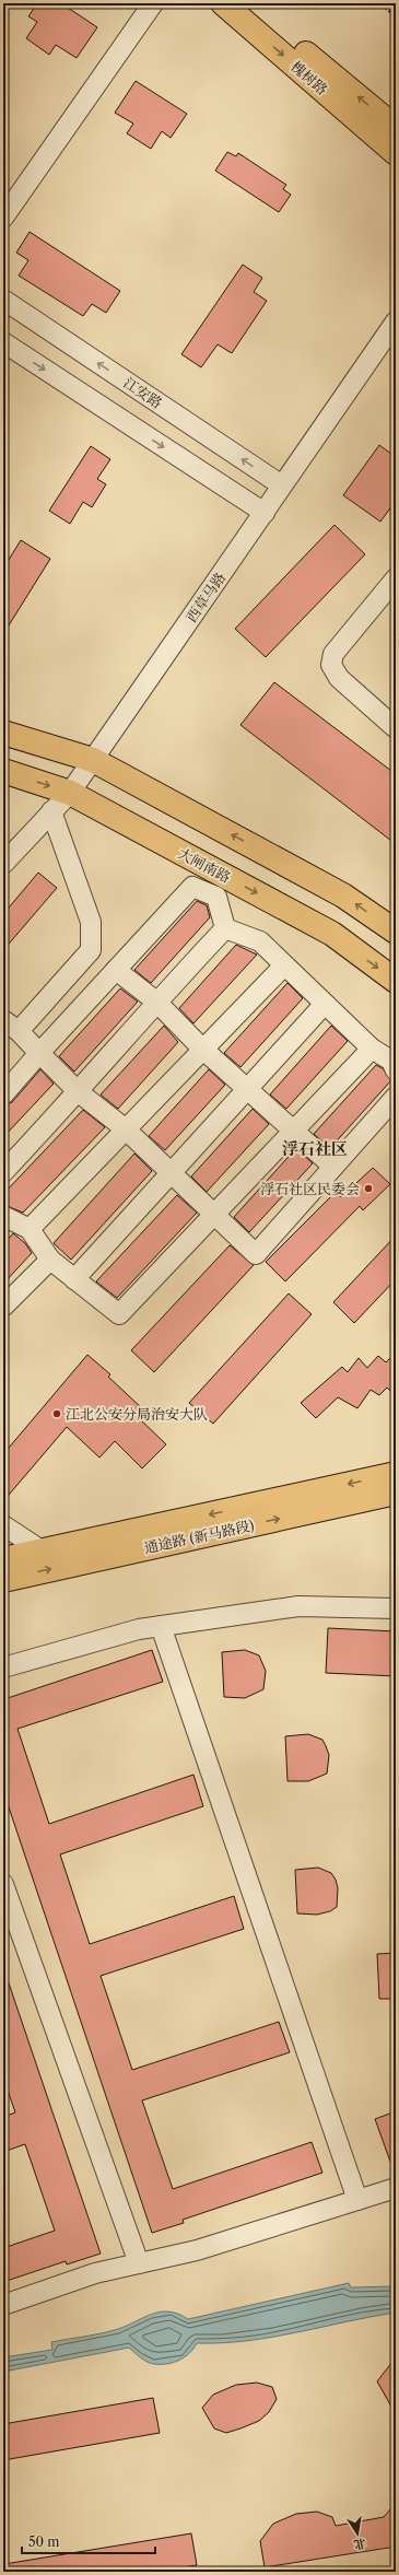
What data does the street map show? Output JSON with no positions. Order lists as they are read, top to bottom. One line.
{"streets":{"main road":["槐树路","大闸南路","通途路 (新马路段)"],"street":["江安路","西草马路"]},"crossings":[["江安路","西草马路"],["西草马路","大闸南路"]],"districts":["浮石社区"],"places":["浮石社区民委会","江北公安分局治安大队"],"scale_bar":"50 m","north":"bottom"}
